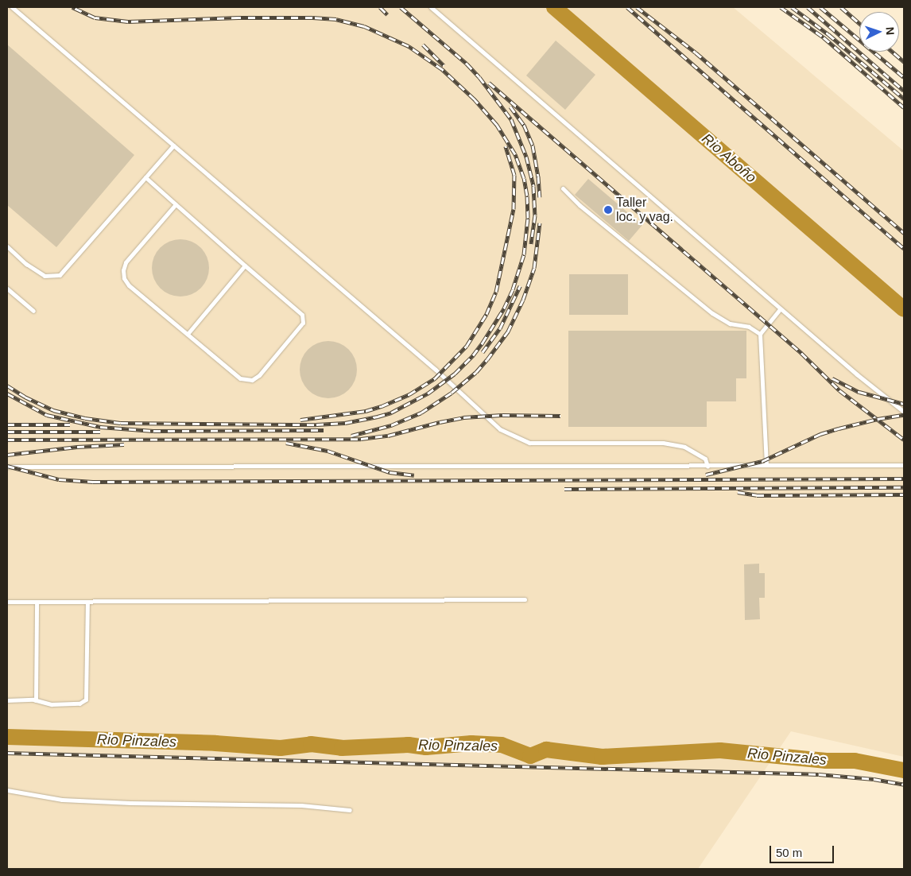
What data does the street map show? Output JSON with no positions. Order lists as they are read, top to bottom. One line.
{"water":["Rio Aboño","Rio Pinzales"],"places":["Taller loc. y vag."],"scale_bar":"50 m","north":"right"}
